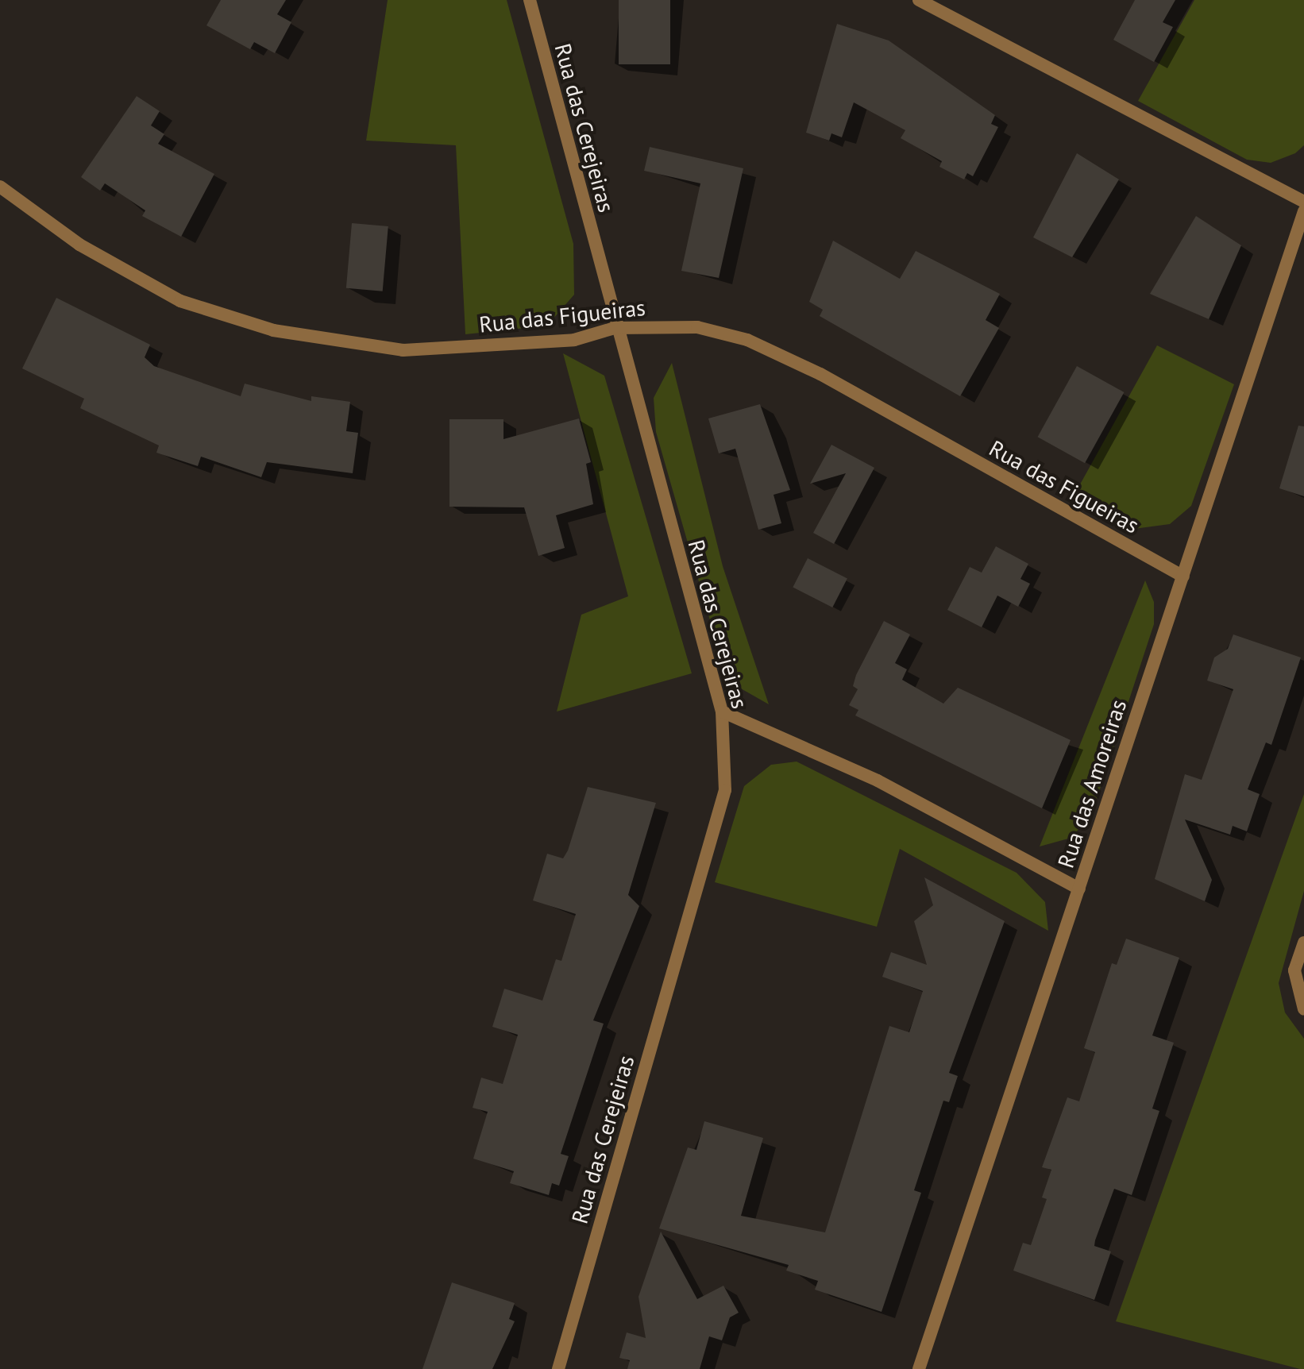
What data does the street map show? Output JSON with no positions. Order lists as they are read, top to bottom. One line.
{"streets":{"street":["Rua das Cerejeiras","Rua das Figueiras","Rua das Amoreiras"]},"crossings":[["Rua das Cerejeiras","Rua das Figueiras"],["Rua das Figueiras","Rua das Amoreiras"]]}
